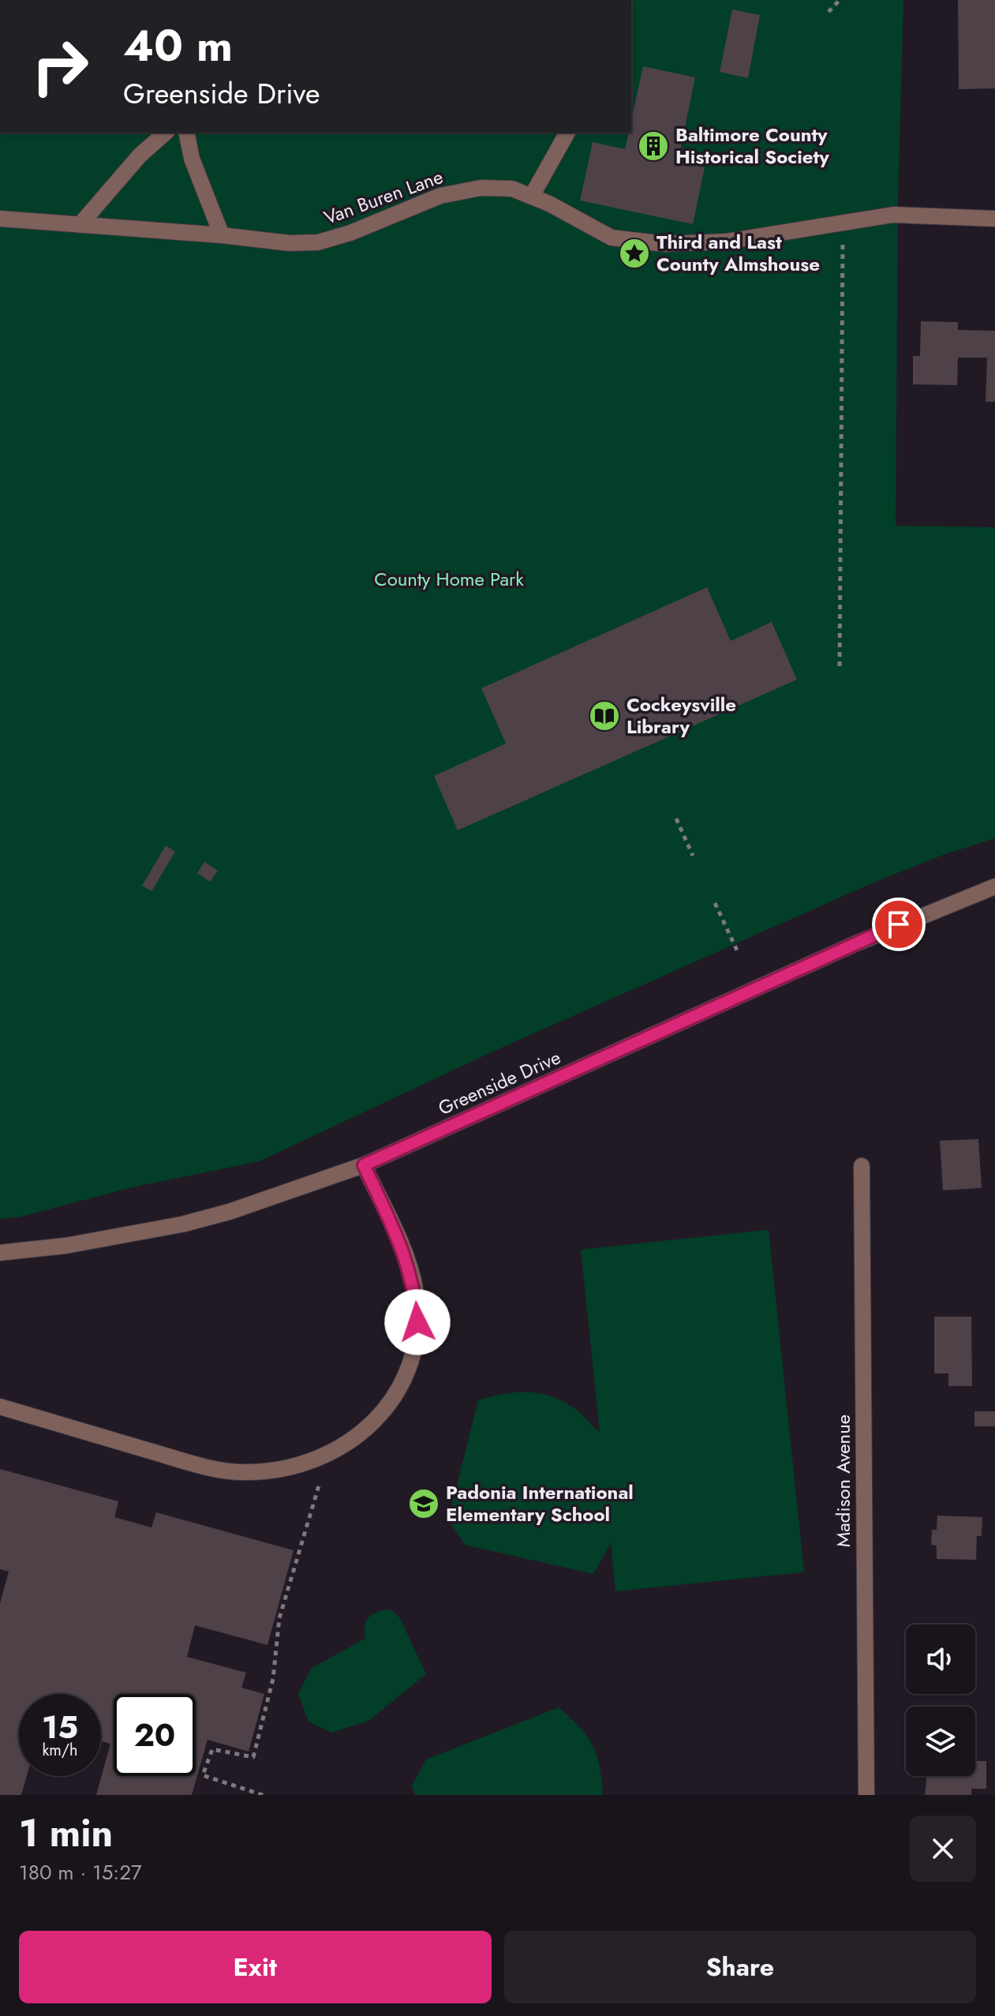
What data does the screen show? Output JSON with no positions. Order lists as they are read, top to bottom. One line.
{"streets":{"street":["Van Buren Lane","Greenside Drive","Madison Avenue"]},"parks":["County Home Park"],"places":{"building":["Baltimore County Historical Society"],"place":["Third and Last County Almshouse"],"library":["Cockeysville Library"],"school or university":["Padonia International Elementary School"]},"page":{"turn":["40 m","Greenside Drive"],"speed":"15 km/h","limit":"20","heading":["1 min","180 m · 15:27"],"buttons":["Exit","Share"]}}
